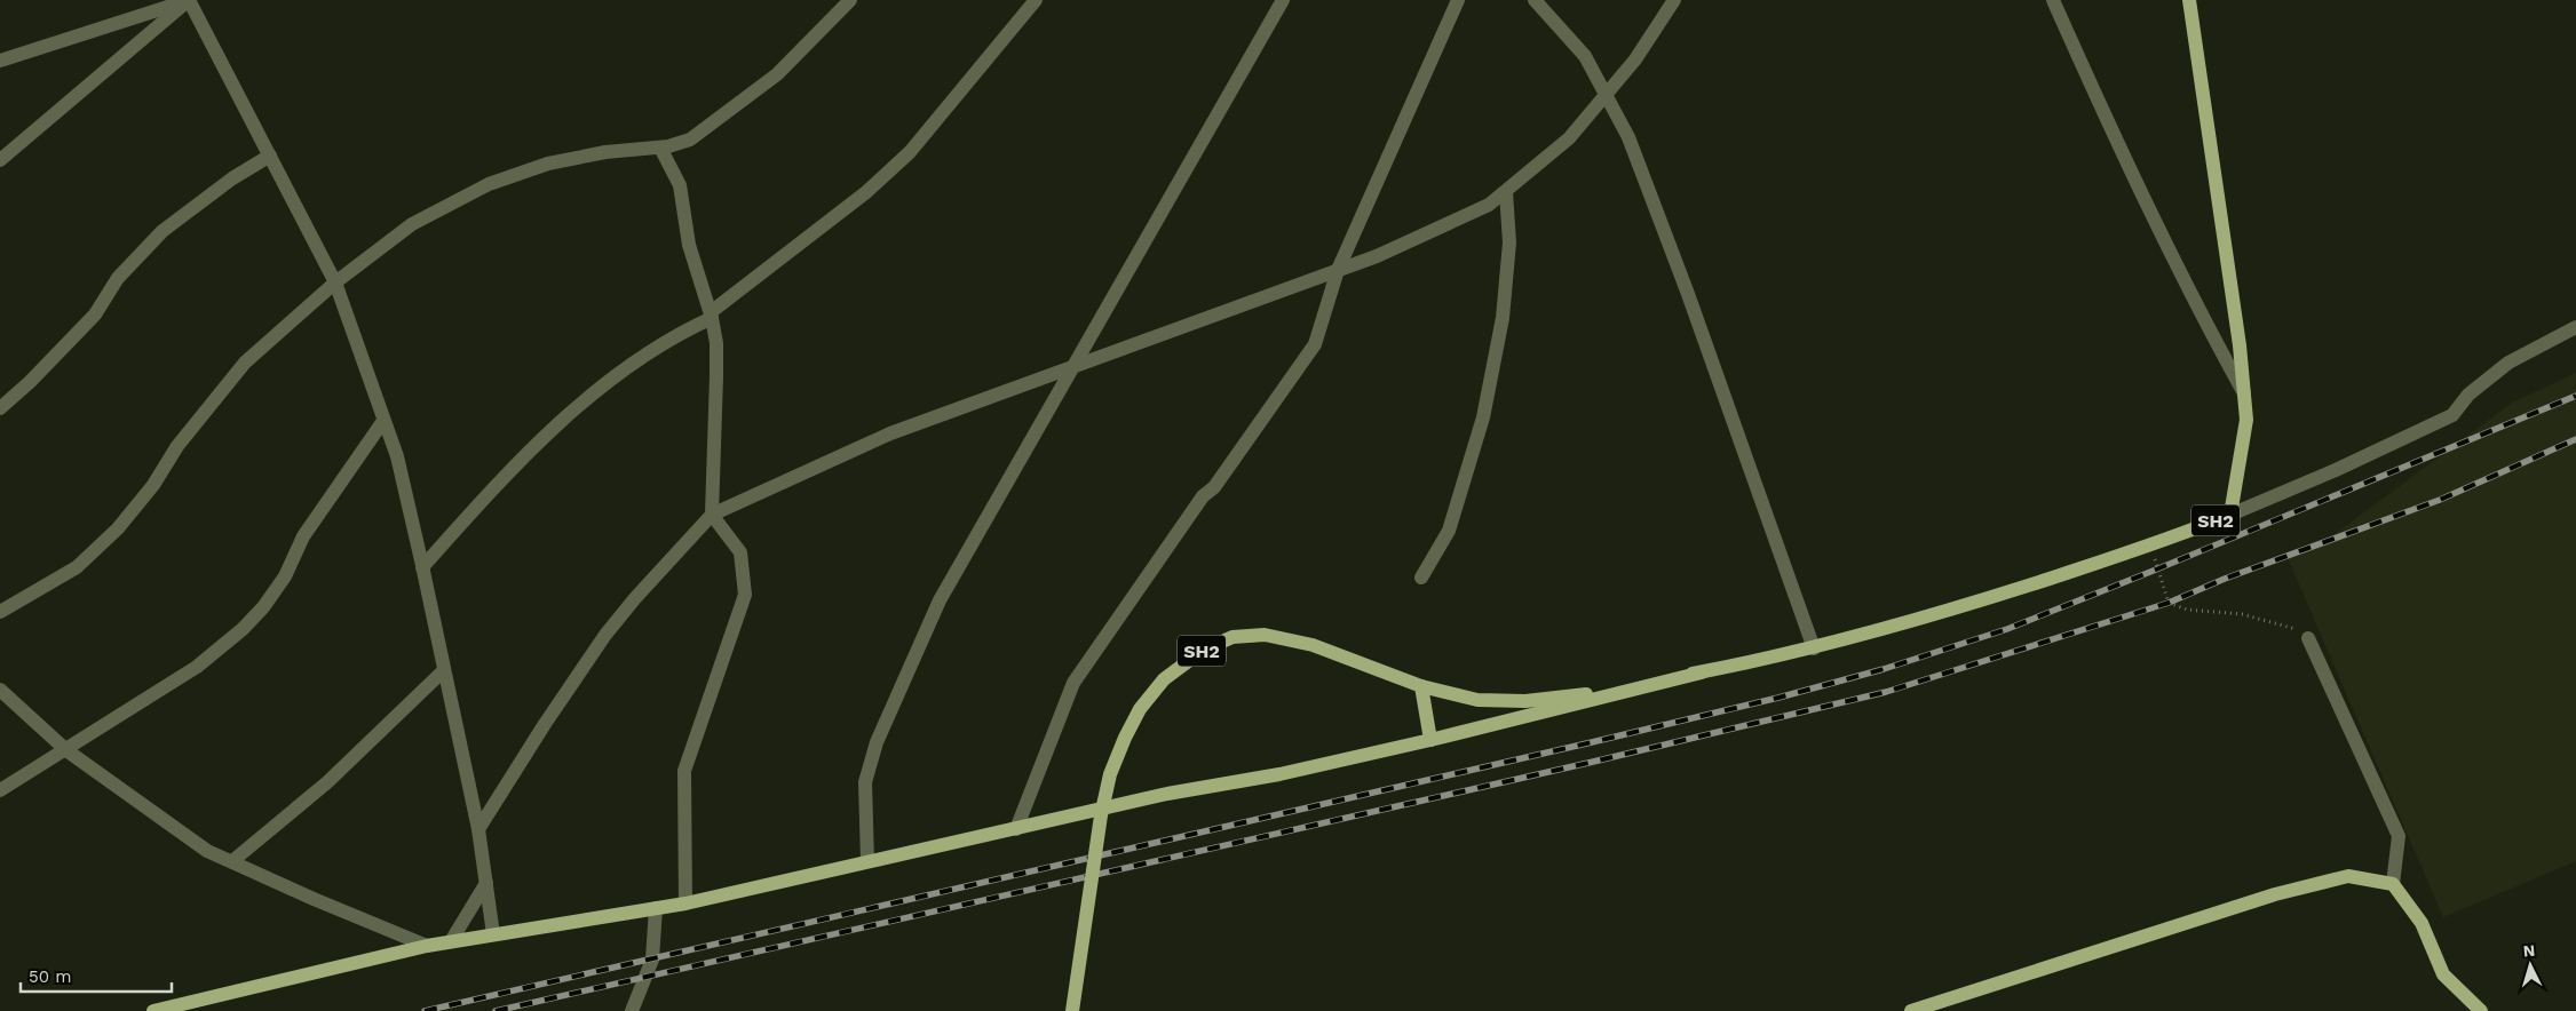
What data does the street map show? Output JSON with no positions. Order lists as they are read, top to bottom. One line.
{"streets":{"main road":["SH2"]},"scale_bar":"50 m","north":"top"}
